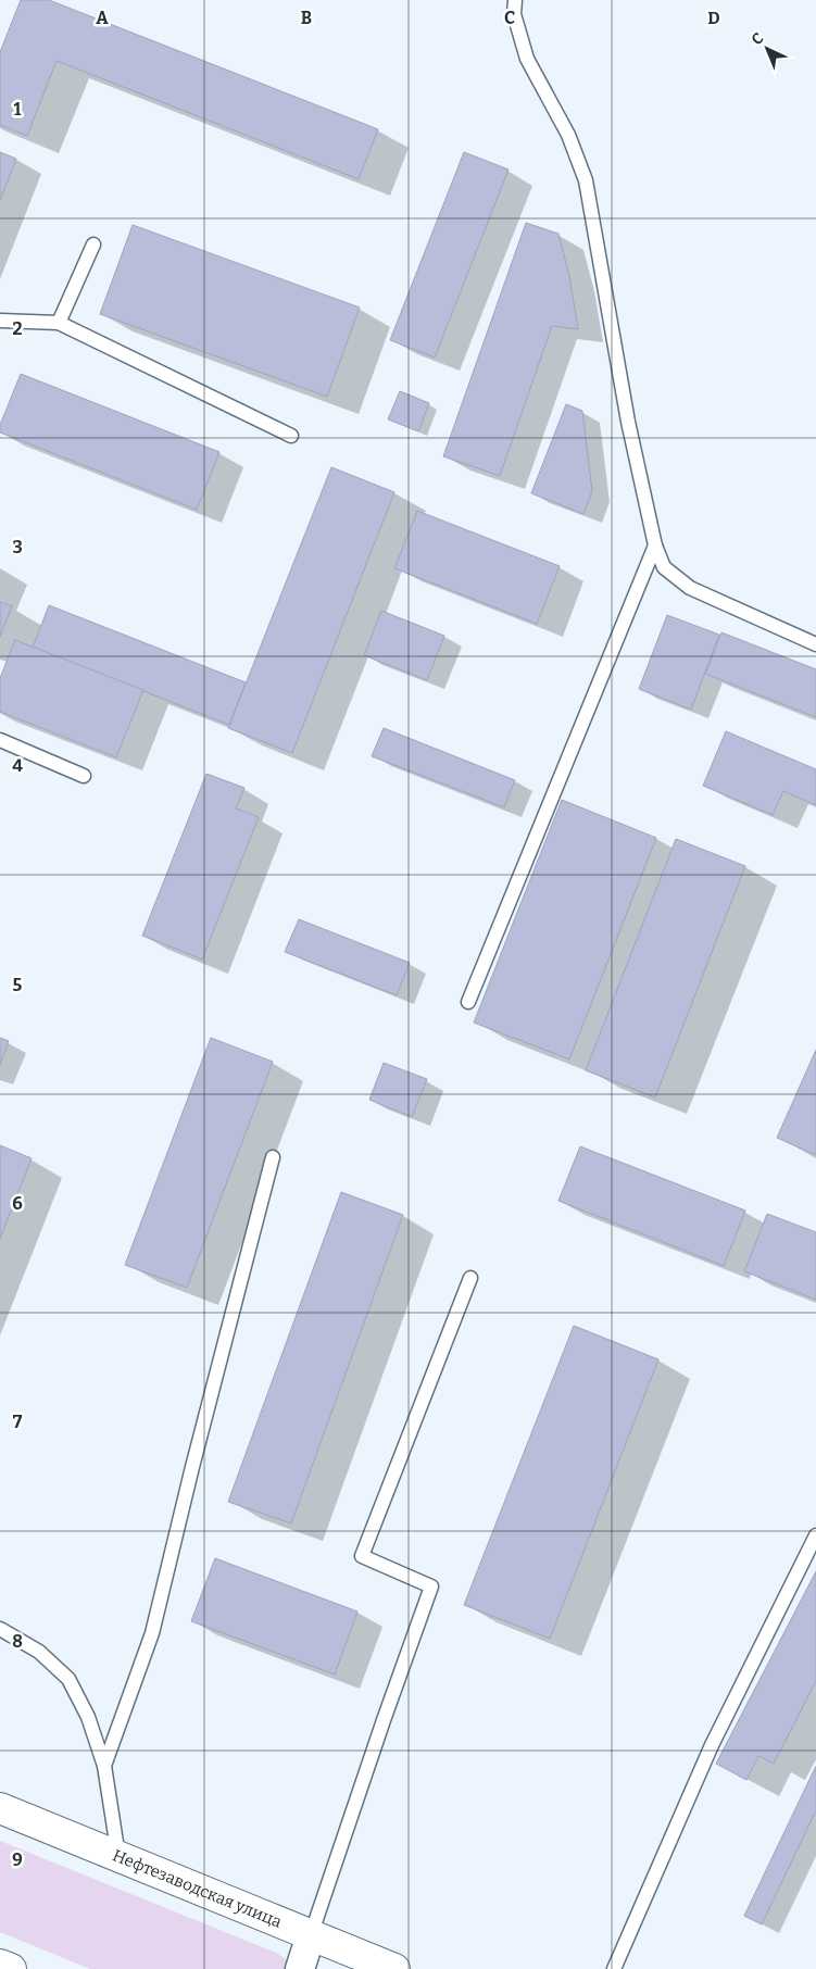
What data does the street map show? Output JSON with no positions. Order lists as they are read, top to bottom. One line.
{"streets":{"main road":["Нефтезаводская улица"]},"north":"top left","grid":{"columns":["A","B","C","D"],"rows":["1","2","3","4","5","6","7","8","9"]}}
